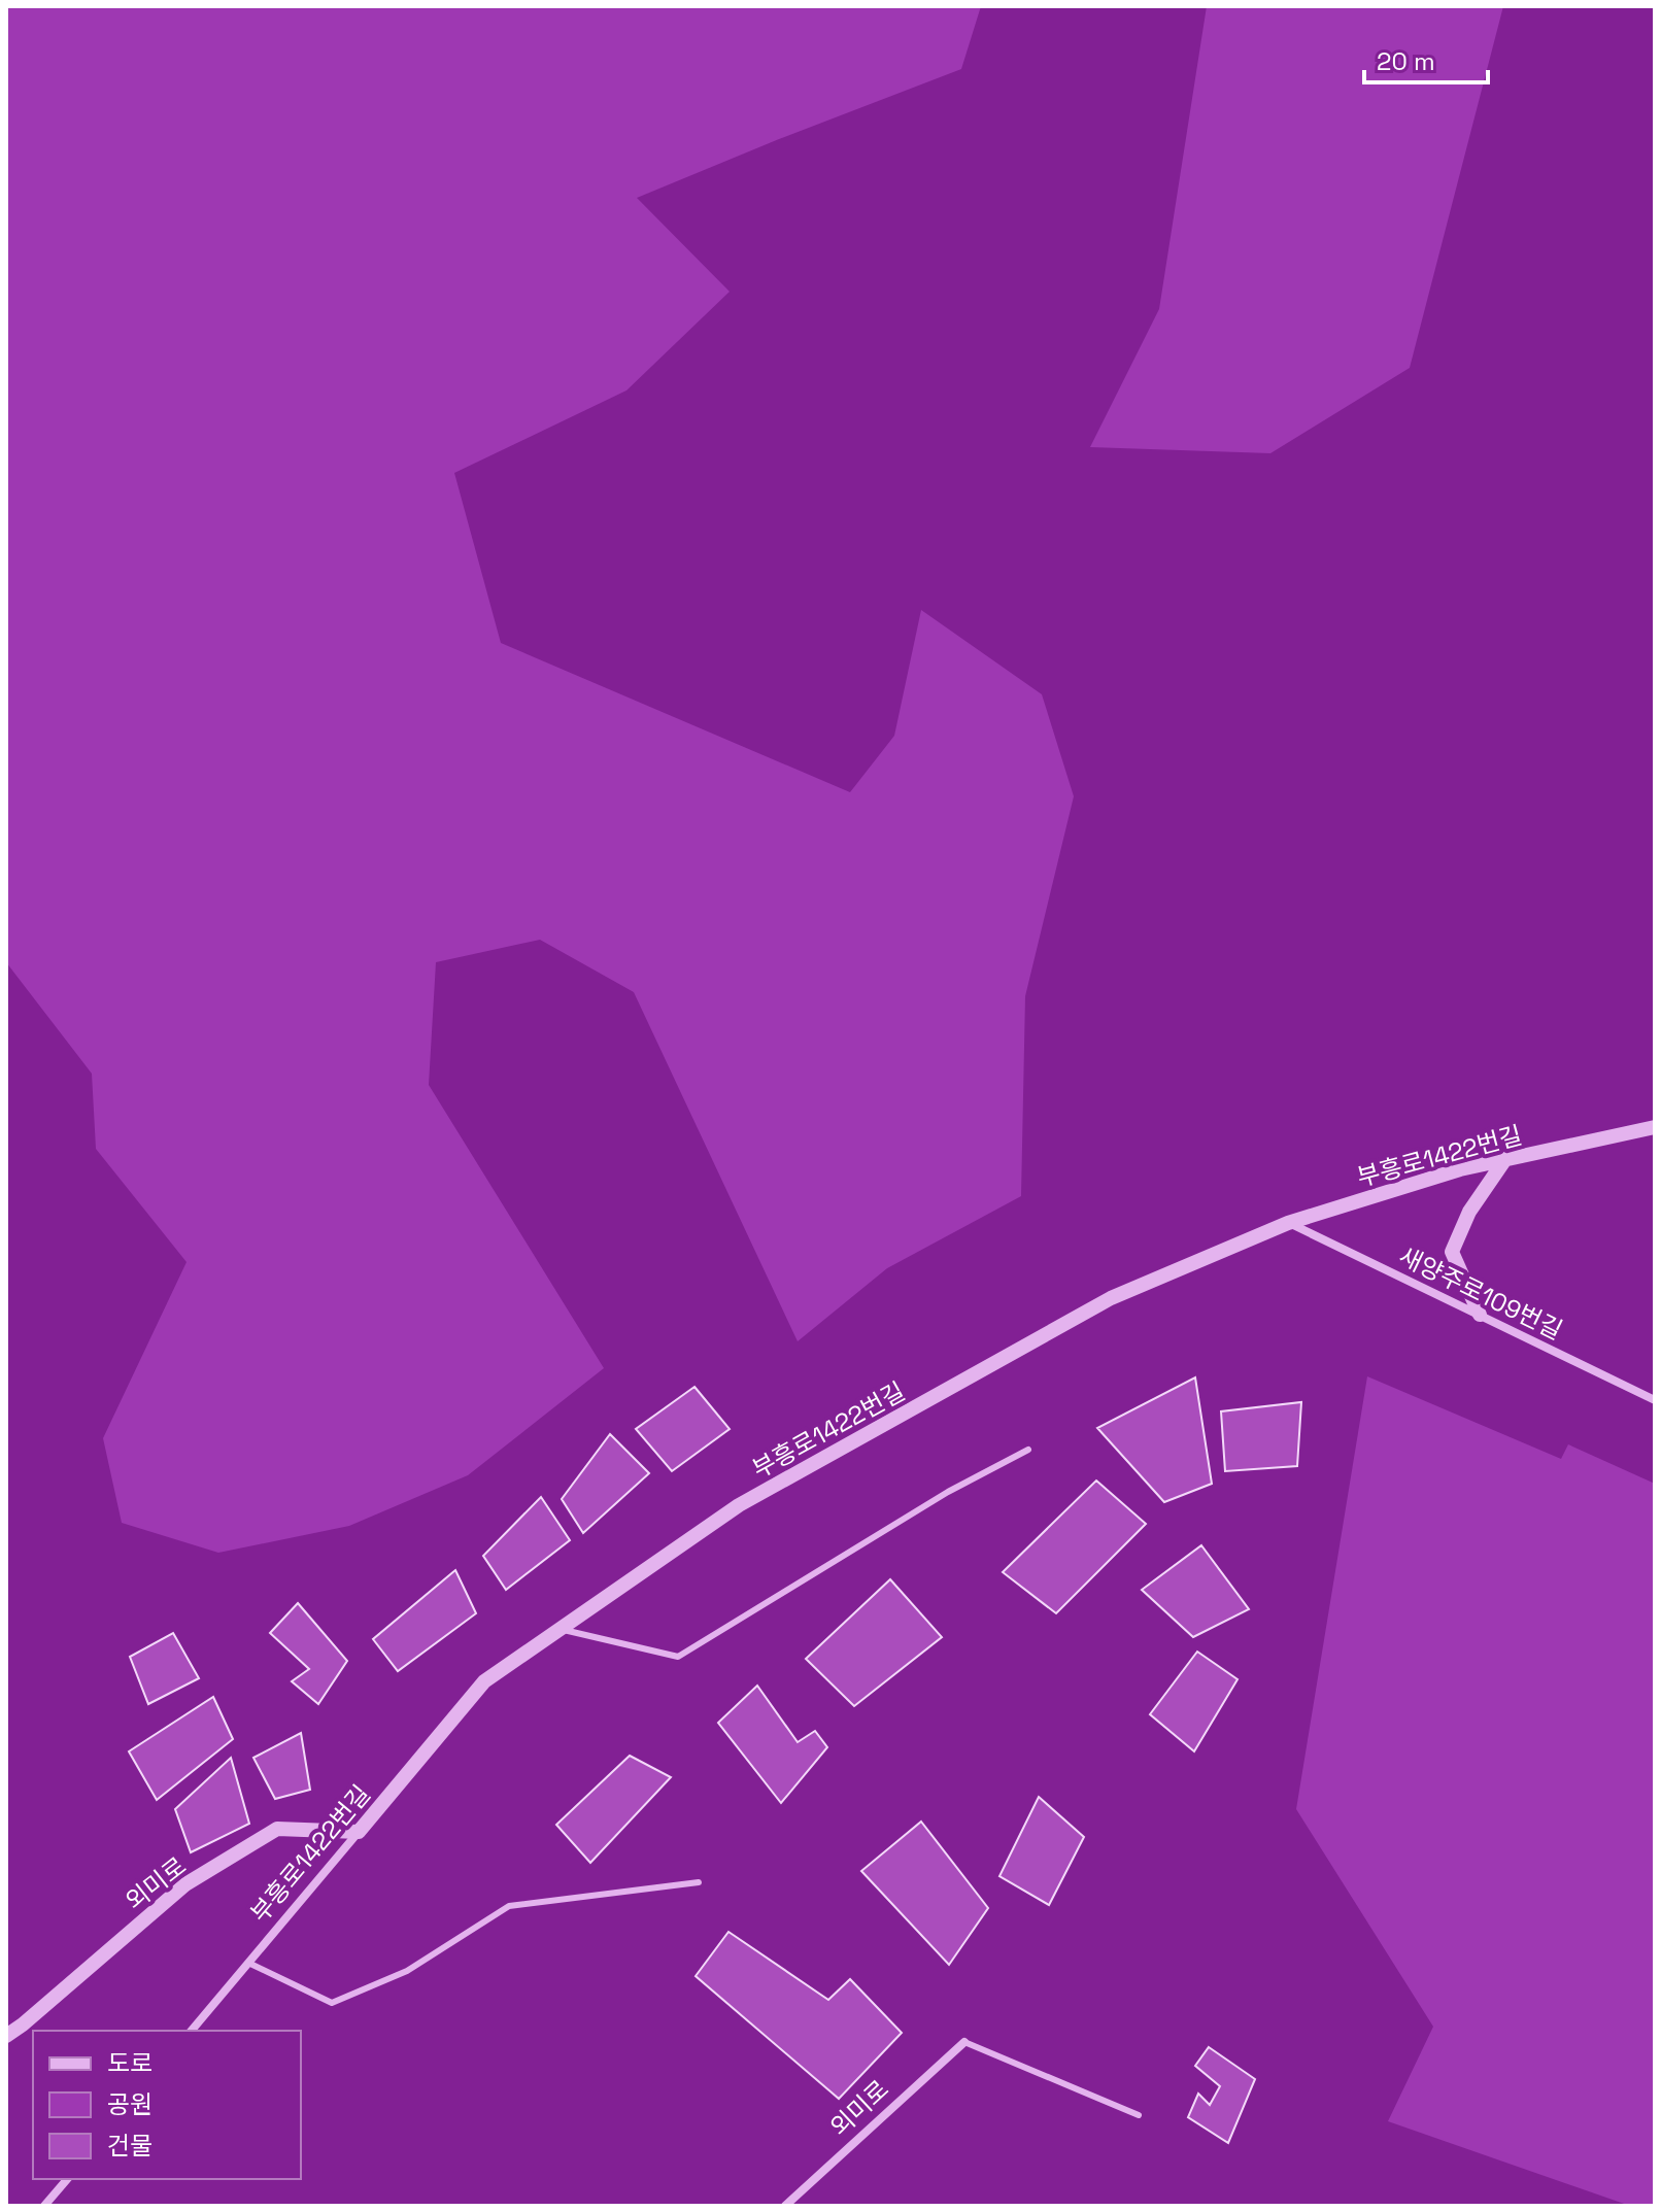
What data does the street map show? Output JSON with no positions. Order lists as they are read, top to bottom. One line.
{"streets":{"street":["부흥로1422번길","새양주로109번길","외미로"]},"crossings":[["부흥로1422번길","새양주로109번길"],["부흥로1422번길","외미로"]],"legend":["도로","공원","건물"],"scale_bar":"20 m"}
